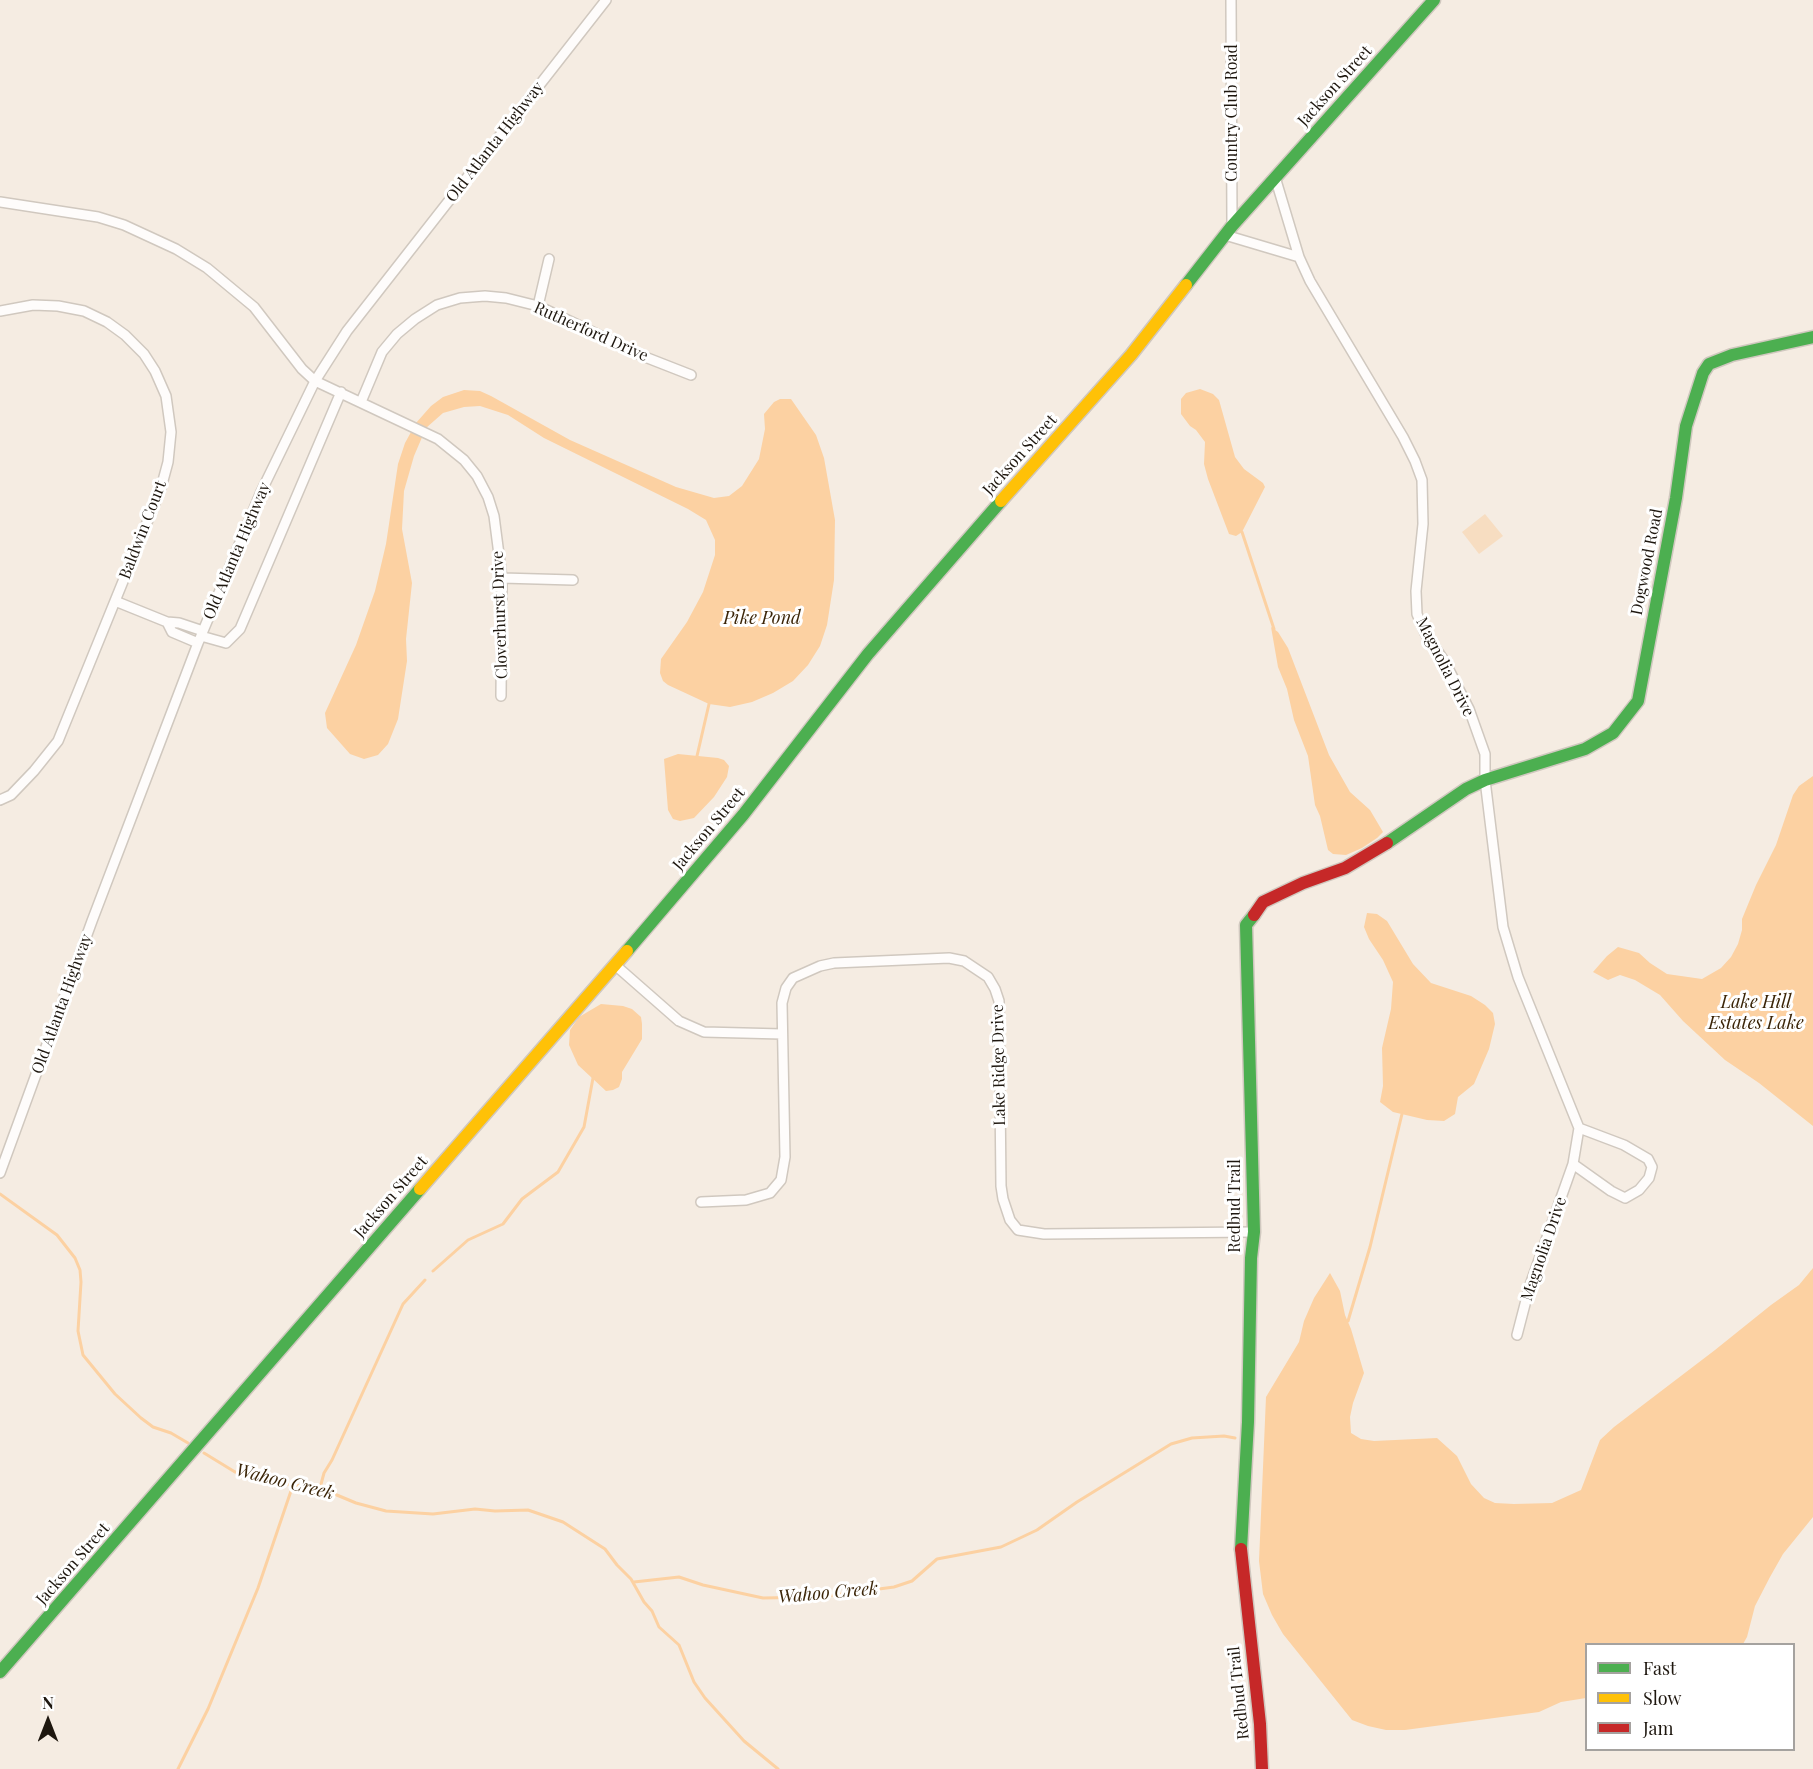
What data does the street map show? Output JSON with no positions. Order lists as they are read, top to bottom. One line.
{"streets":{"main road":["Jackson Street","Dogwood Road","Redbud Trail"],"street":["Country Club Road","Old Atlanta Highway","Rutherford Drive","Baldwin Court","Cloverhurst Drive","Magnolia Drive","Lake Ridge Drive"]},"crossings":[["Jackson Street","Country Club Road"],["Jackson Street","Magnolia Drive"],["Old Atlanta Highway","Cloverhurst Drive"],["Rutherford Drive","Cloverhurst Drive"],["Dogwood Road","Magnolia Drive"],["Dogwood Road","Redbud Trail"],["Magnolia Drive","Redbud Trail"],["Lake Ridge Drive","Redbud Trail"]],"water":["Pike Pond","Lake Hill Estates Lake","Wahoo Creek"],"legend":["Fast","Slow","Jam"],"north":"top"}
